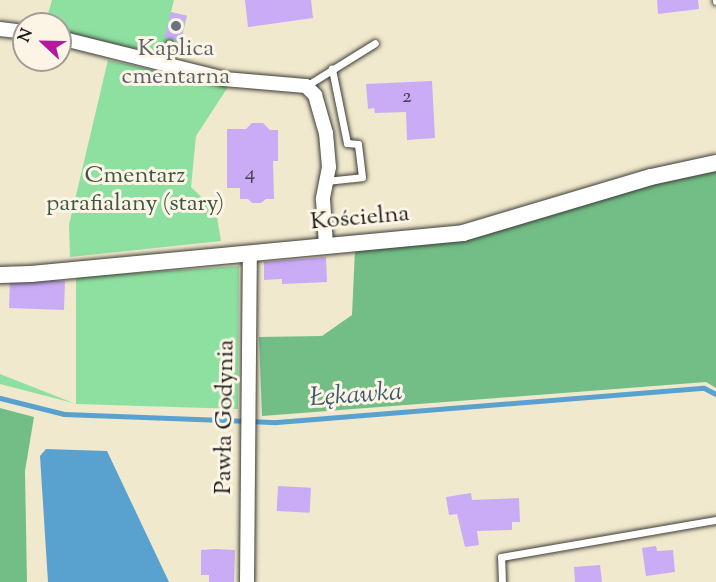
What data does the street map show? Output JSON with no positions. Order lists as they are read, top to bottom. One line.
{"streets":{"street":["Kościelna","Pawła Godynia"]},"crossings":[["Kościelna","Pawła Godynia"]],"water":["Łękawka"],"parks":["Cmentarz parafialany (stary)"],"places":["Kaplica cmentarna"],"house_numbers":["2","4"],"north":"left"}
